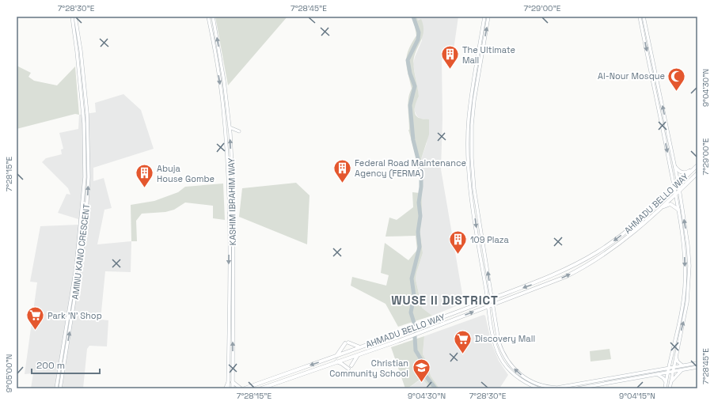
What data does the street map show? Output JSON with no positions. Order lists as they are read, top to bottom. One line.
{"streets":{"main road":["KASHIM IBRAHIM WAY","AHMADU BELLO WAY","AMINU KANO CRESCENT"]},"districts":["WUSE II DISTRICT"],"places":{"building":["The Ultimate Mall","Federal Road Maintenance Agency (FERMA)","Abuja House Gombe","109 Plaza"],"mosque":["Al-Nour Mosque"],"supermarket":["Park 'N' Shop","Discovery Mall"],"school or university":["Christian Community School"]},"scale_bar":"200 m","coordinates":["7°28'30\"E","7°28'45\"E","7°29'00\"E","9°04'30\"N","7°28'15\"E","9°05'00\"N","9°04'15\"N"]}
